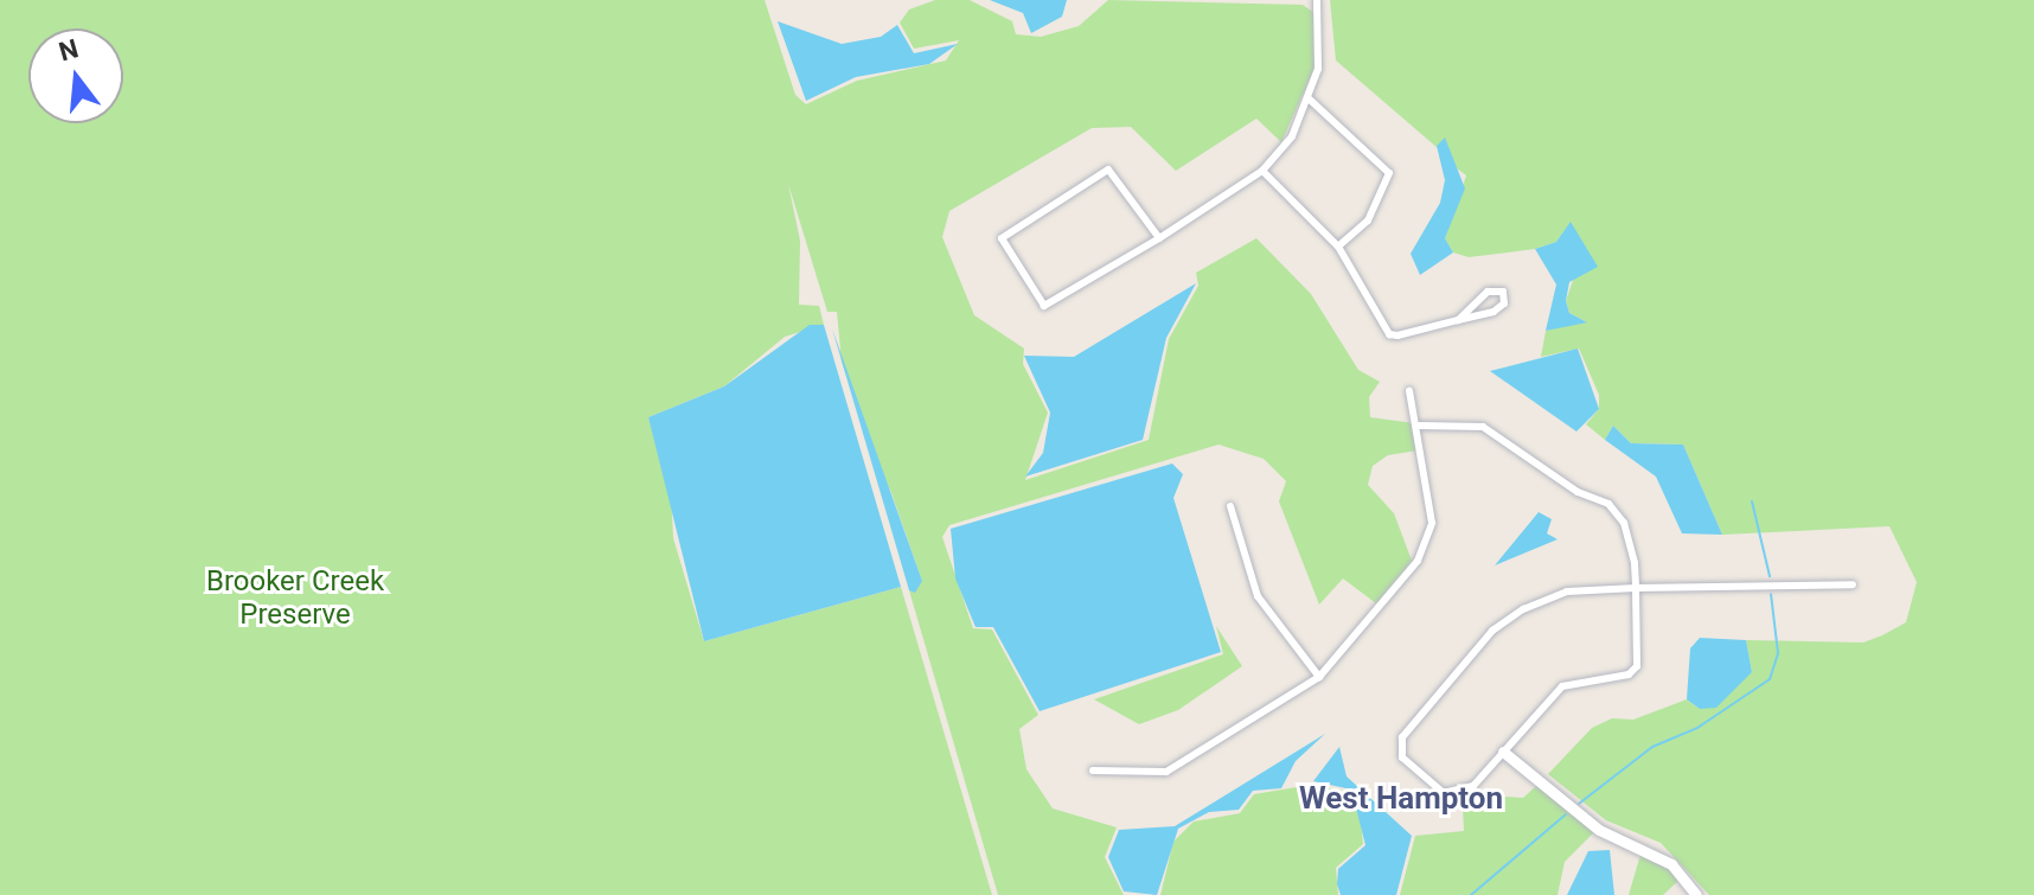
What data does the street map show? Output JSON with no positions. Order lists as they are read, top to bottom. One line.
{"districts":["West Hampton"],"parks":["Brooker Creek Preserve"],"north":"top"}
